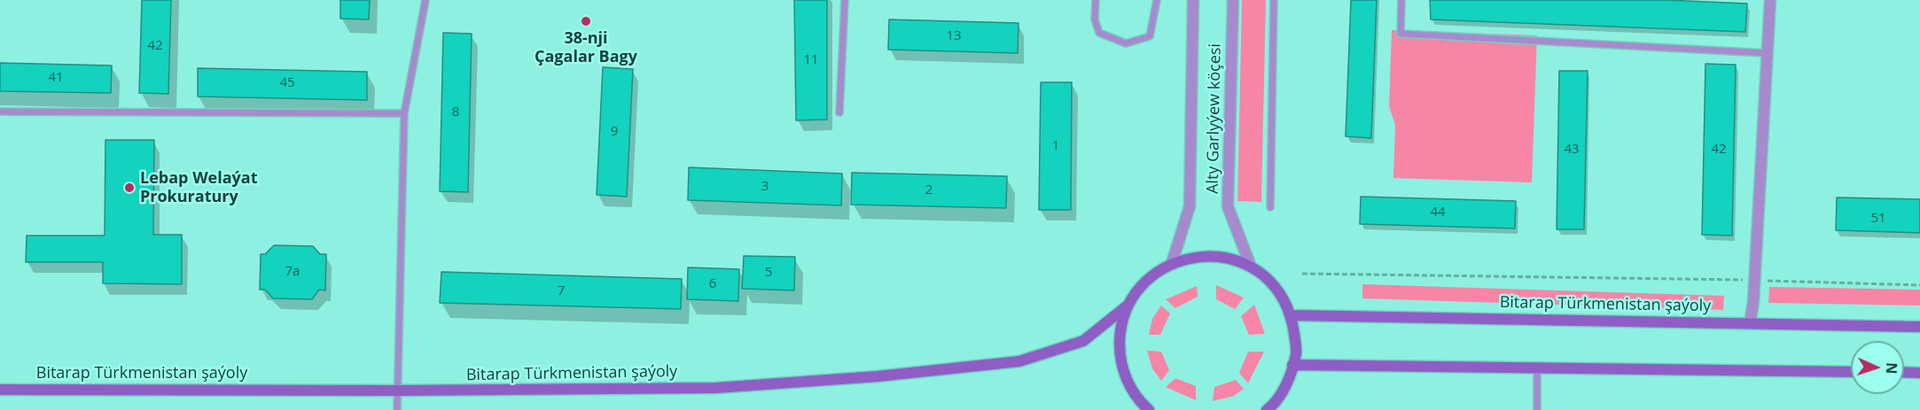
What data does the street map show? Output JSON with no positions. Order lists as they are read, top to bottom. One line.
{"streets":{"main road":["Bitarap Türkmenistan şaýoly"],"street":["Alty Garlyýew köçesi"]},"places":["38-nji Çagalar Bagy","Lebap Welaýat Prokuratury"],"house_numbers":["13","42","11","41","45","8","9","1","43","42","3","2","44","51","7a","5","6","7"],"north":"right"}
